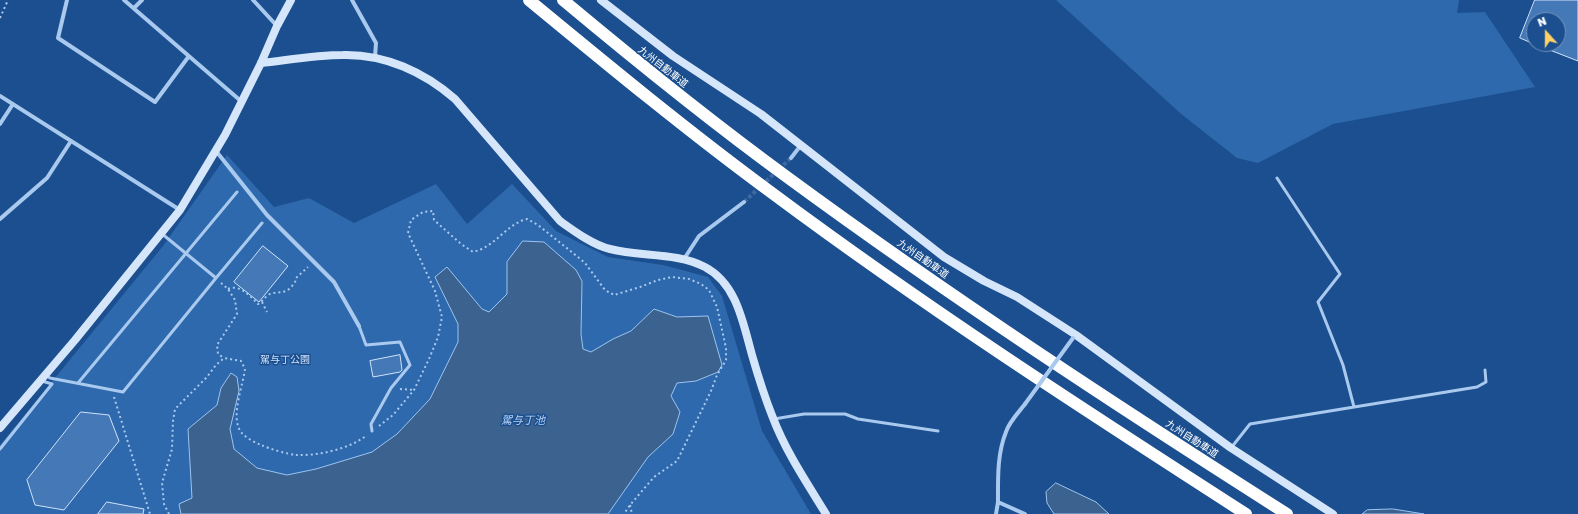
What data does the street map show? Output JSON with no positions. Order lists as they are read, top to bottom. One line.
{"streets":{"highway":["九州自動車道"]},"water":["駕与丁池"],"parks":["駕与丁公園"],"north":"top"}
